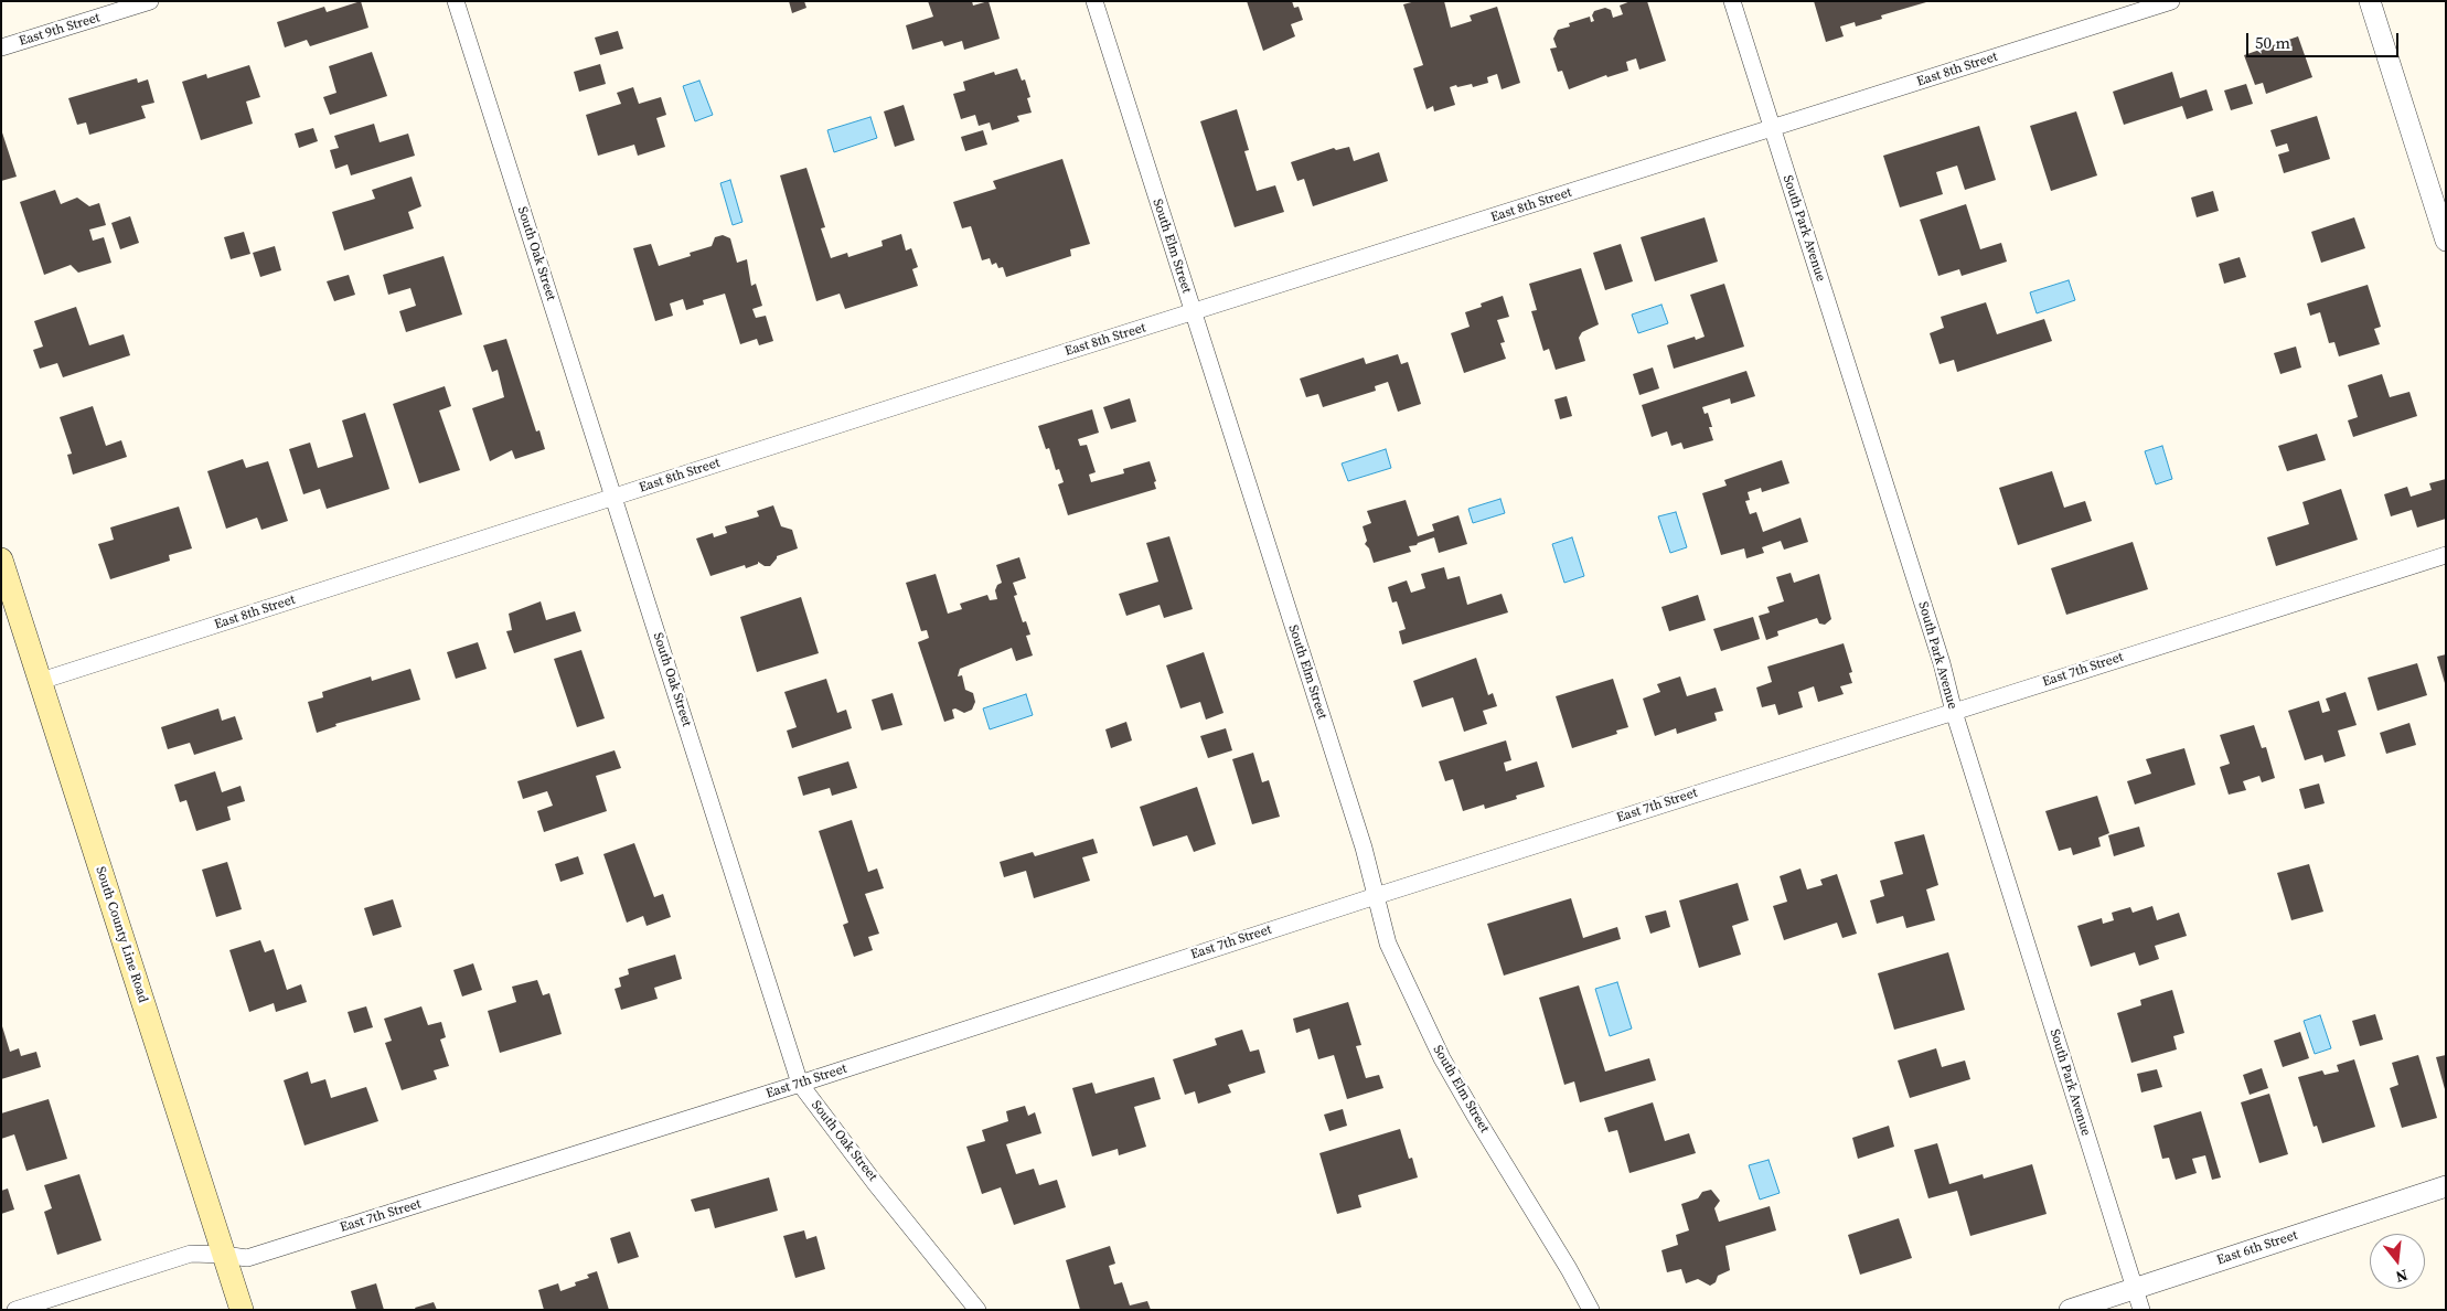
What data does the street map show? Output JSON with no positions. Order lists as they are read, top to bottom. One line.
{"streets":{"main road":["South County Line Road"],"street":["East 9th Street","East 8th Street","South Park Avenue","South Elm Street","South Oak Street","East 7th Street","East 6th Street"]},"crossings":[["East 8th Street","South Park Avenue"],["East 8th Street","South Elm Street"],["East 8th Street","South Oak Street"],["East 8th Street","South County Line Road"],["South Park Avenue","East 7th Street"],["South Park Avenue","East 6th Street"],["South Elm Street","East 7th Street"],["South Oak Street","East 7th Street"],["East 7th Street","South County Line Road"]],"scale_bar":"50 m","north":"bottom"}
